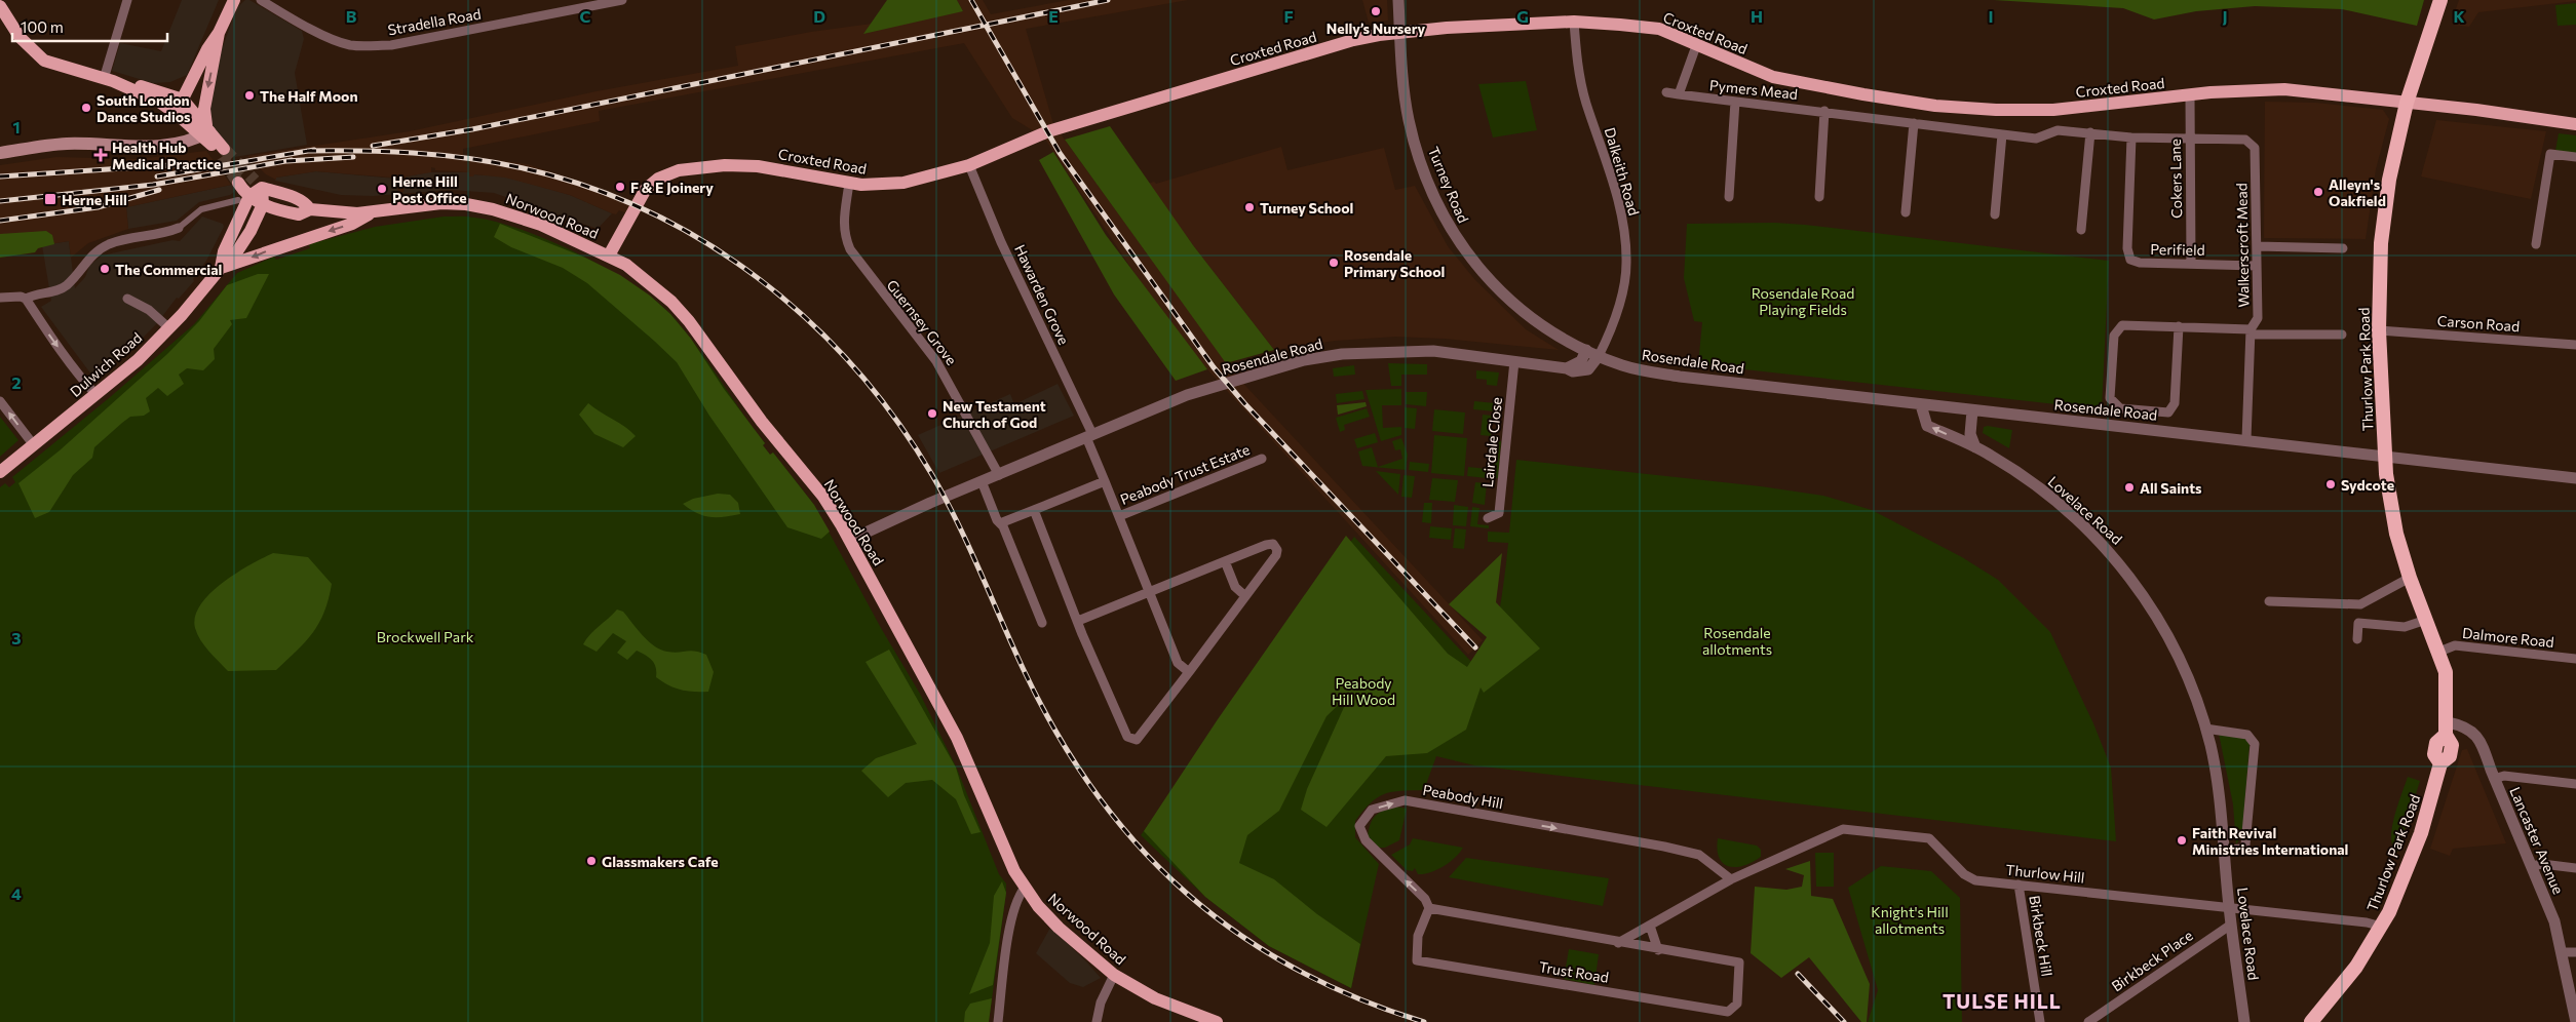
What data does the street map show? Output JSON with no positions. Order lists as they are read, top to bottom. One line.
{"streets":{"highway":["Thurlow Park Road"],"main road":["Croxted Road","Norwood Road","Dulwich Road"],"street":["Stradella Road","Pymers Mead","Dalkeith Road","Cokers Lane","Turney Road","Walkerscroft Mead","Perifield","Hawarden Grove","Guernsey Grove","Carson Road","Rosendale Road","Lairdale Close","Peabody Trust Estate","Lovelace Road","Dalmore Road","Peabody Hill","Lancaster Avenue","Thurlow Hill","Birkbeck Hill","Birkbeck Place","Trust Road"]},"crossings":[["Croxted Road","Dalkeith Road"],["Croxted Road","Cokers Lane"],["Croxted Road","Turney Road"],["Croxted Road","Norwood Road"],["Croxted Road","Hawarden Grove"],["Croxted Road","Guernsey Grove"],["Croxted Road","Thurlow Park Road"],["Pymers Mead","Cokers Lane"],["Pymers Mead","Walkerscroft Mead"],["Pymers Mead","Perifield"],["Dalkeith Road","Rosendale Road"],["Cokers Lane","Perifield"],["Turney Road","Rosendale Road"],["Norwood Road","Rosendale Road"],["Norwood Road","Dulwich Road"],["Walkerscroft Mead","Perifield"],["Walkerscroft Mead","Rosendale Road"],["Hawarden Grove","Rosendale Road"],["Hawarden Grove","Peabody Trust Estate"],["Guernsey Grove","Rosendale Road"],["Carson Road","Thurlow Park Road"],["Rosendale Road","Thurlow Park Road"],["Rosendale Road","Lairdale Close"],["Rosendale Road","Peabody Trust Estate"],["Rosendale Road","Lovelace Road"],["Thurlow Park Road","Dalmore Road"],["Thurlow Park Road","Lancaster Avenue"],["Thurlow Park Road","Thurlow Hill"],["Lovelace Road","Thurlow Hill"],["Lovelace Road","Birkbeck Place"],["Peabody Hill","Thurlow Hill"],["Peabody Hill","Trust Road"],["Thurlow Hill","Birkbeck Hill"]],"districts":["TULSE HILL"],"parks":["Rosendale Road Playing Fields","Rosendale allotments","Brockwell Park","Peabody Hill Wood","Knight's Hill allotments"],"places":{"other":["Nelly’s Nursery","The Half Moon","South London Dance Studios","F & E Joinery","Herne Hill Post Office","Alleyn's Oakfield","Turney School","Rosendale Primary School","The Commercial","New Testament Church of God","Sydcote","All Saints","Faith Revival Ministries International","Glassmakers Cafe"],"health":["Health Hub Medical Practice"],"transit":["Herne Hill"]},"scale_bar":"100 m","grid":{"columns":["B","C","D","E","F","G","H","I","J","K"],"rows":["1","2","3","4"]}}
